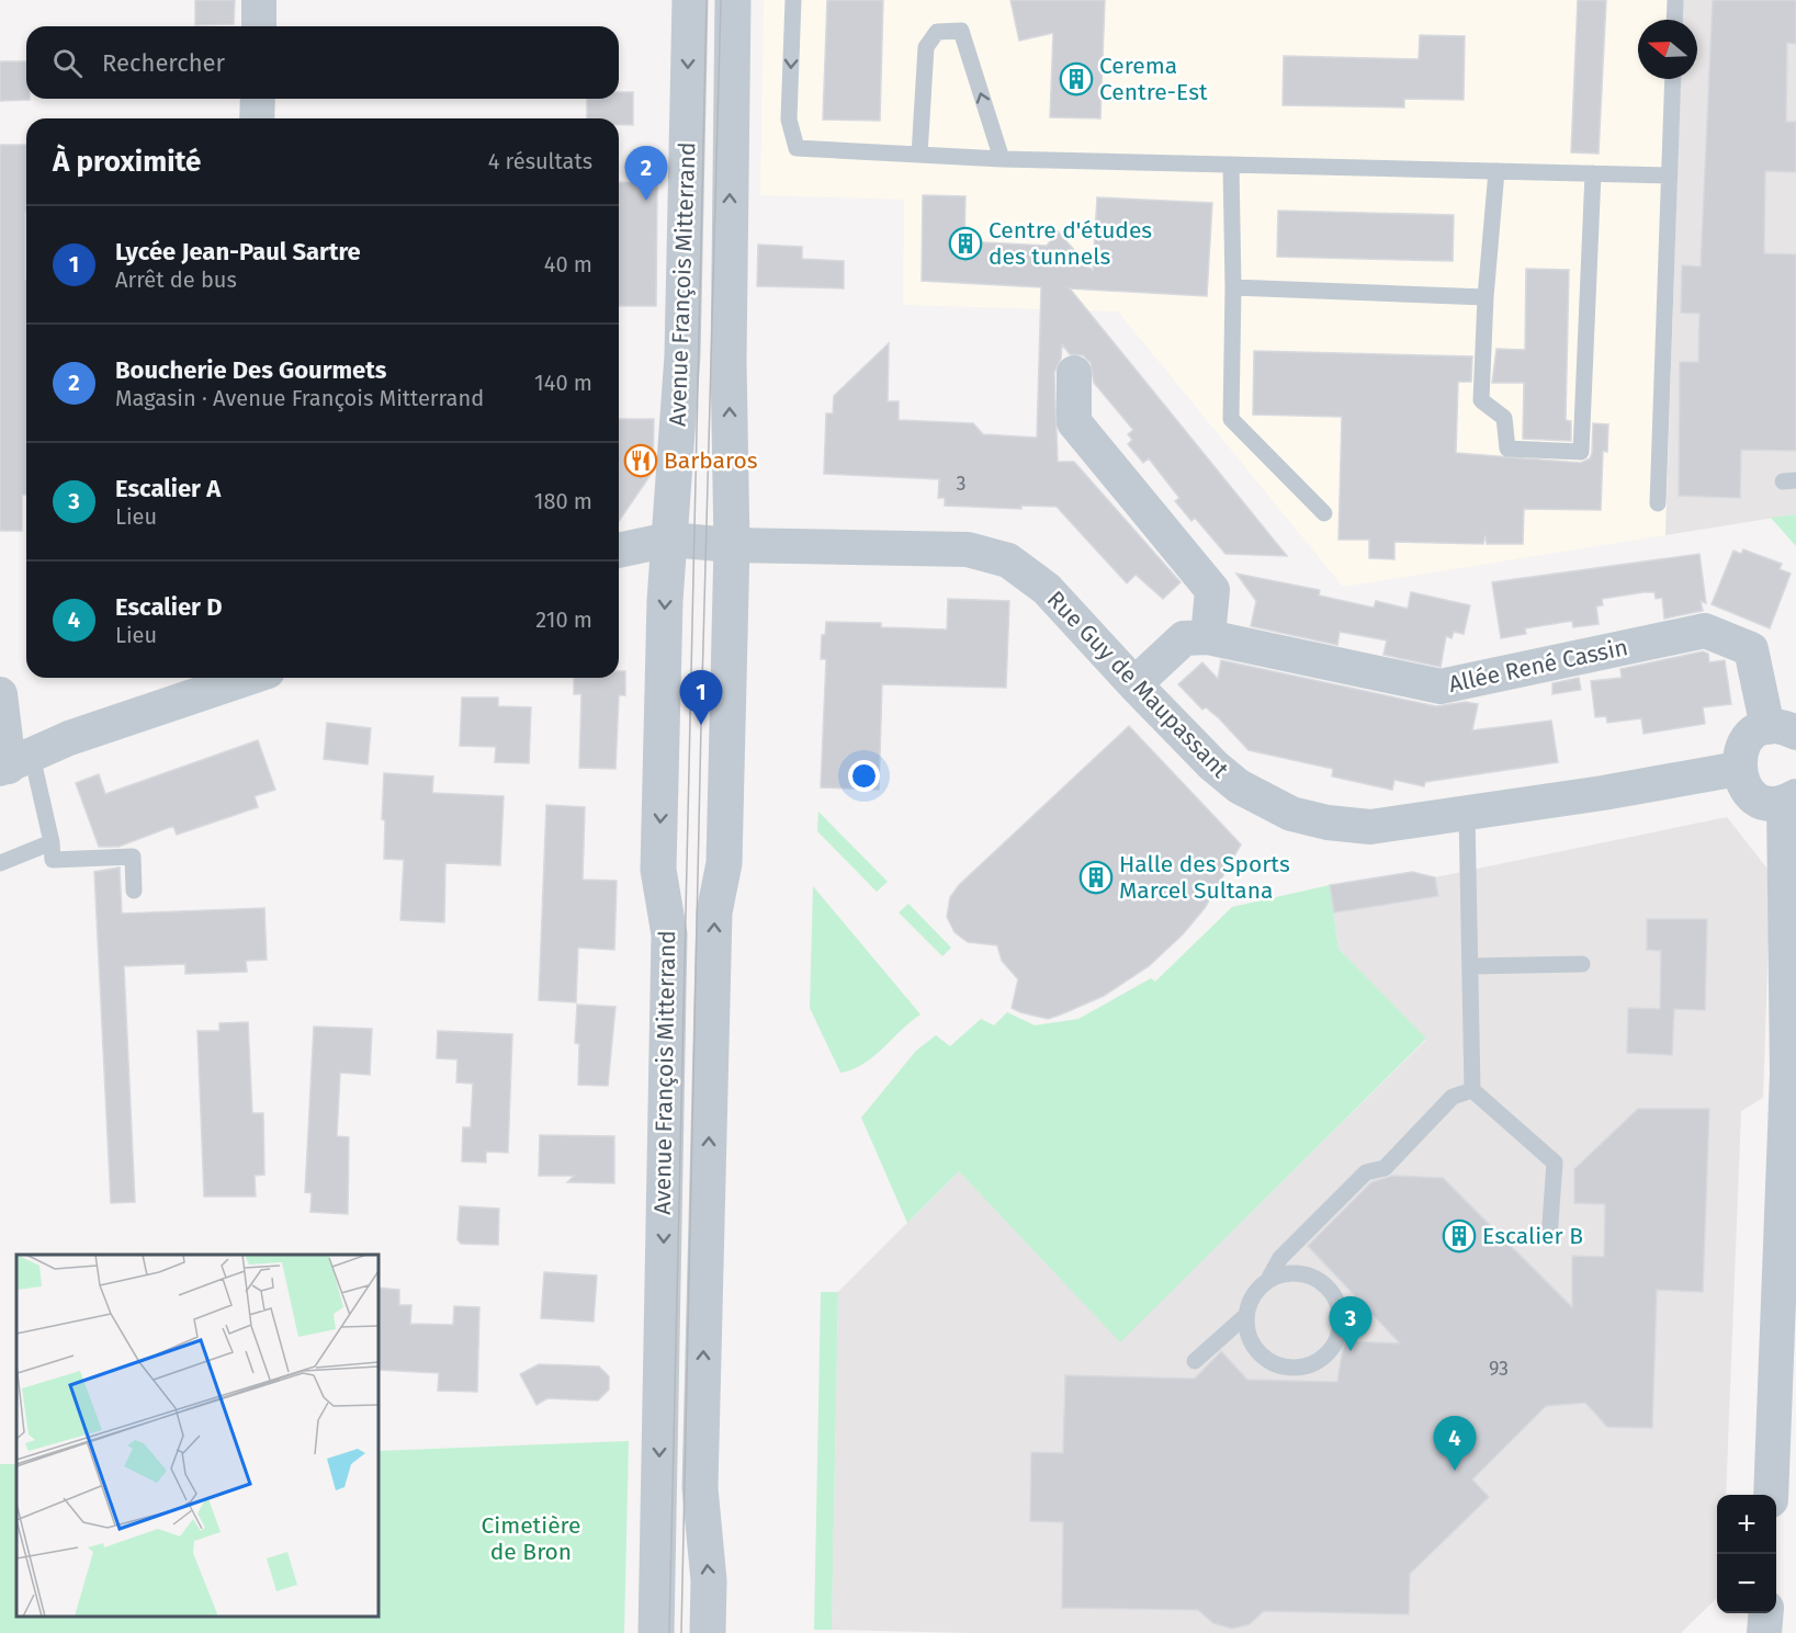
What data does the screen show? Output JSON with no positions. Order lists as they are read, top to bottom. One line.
{"streets":{"street":["Avenue François Mitterrand","Allée René Cassin","Rue Guy de Maupassant"]},"crossings":[["Avenue François Mitterrand","Rue Guy de Maupassant"],["Allée René Cassin","Rue Guy de Maupassant"]],"parks":["Cimetière de Bron"],"places":{"building":["Cerema Centre-Est","Centre d'études des tunnels","Halle des Sports Marcel Sultana","Escalier B"],"restaurant":["Barbaros"]},"house_numbers":["3","93"],"north":"left","page":{"search":"Rechercher","heading":["À proximité","4 résultats"],"pins":["2","1","3","4"],"list":[{"mark":"1","name":"Lycée Jean-Paul Sartre","note":"Arrêt de bus","value":"40 m"},{"mark":"2","name":"Boucherie Des Gourmets","note":"Magasin · Avenue François Mitterrand","value":"140 m"},{"mark":"3","name":"Escalier A","note":"Lieu","value":"180 m"},{"mark":"4","name":"Escalier D","note":"Lieu","value":"210 m"}],"map_buttons":["+","−"]}}
